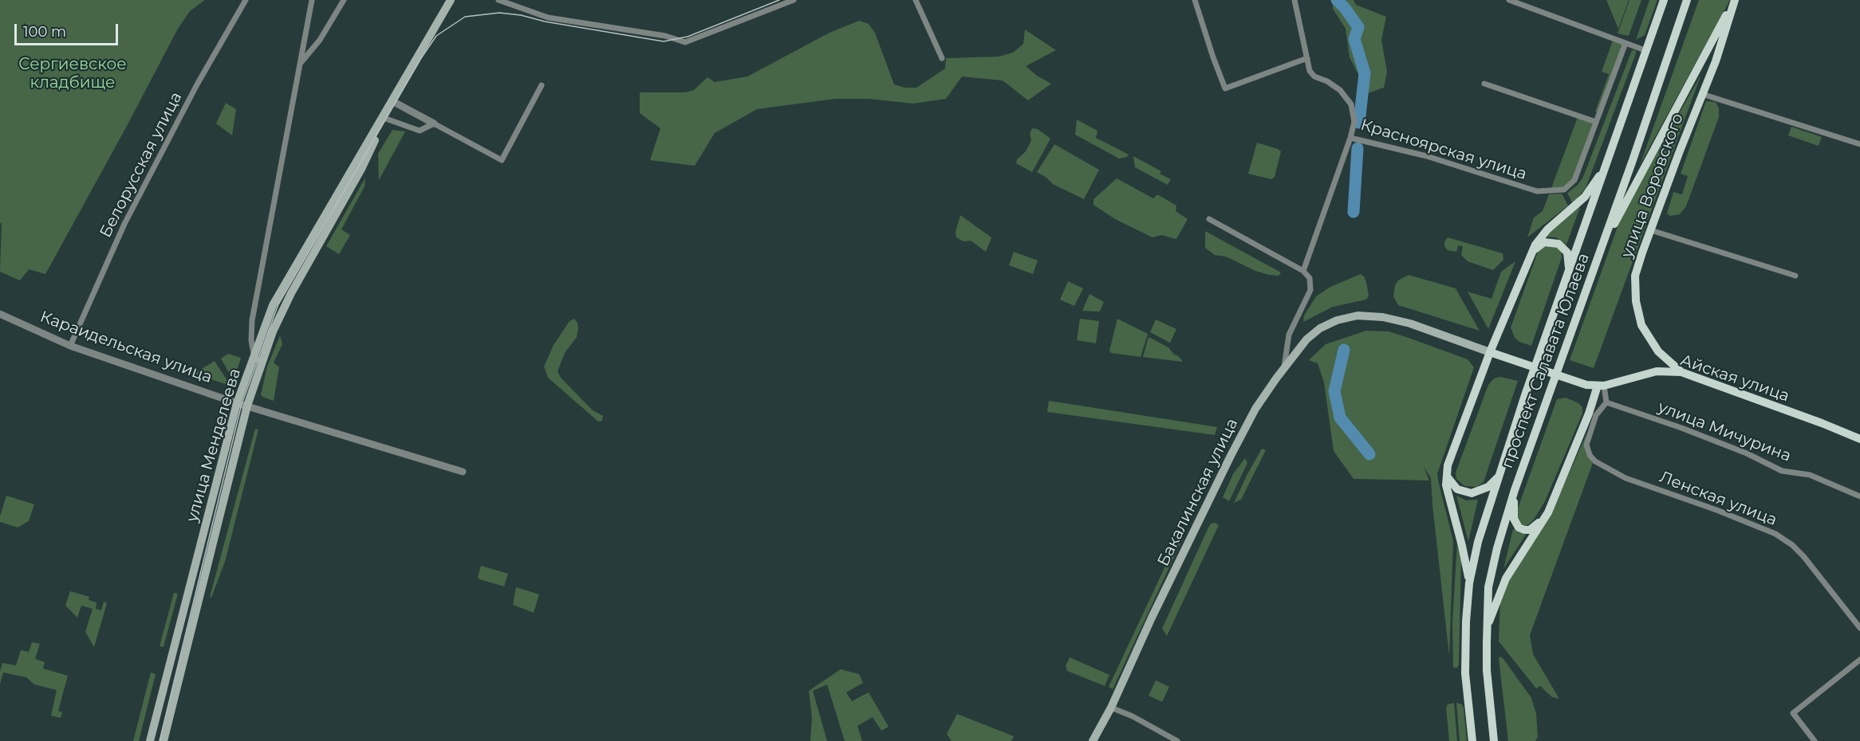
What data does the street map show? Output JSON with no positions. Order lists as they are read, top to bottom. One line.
{"streets":{"main road":["улица Воровского","проспект Салавата Юлаева","Айская улица","улица Менделеева","Бакалинская улица"],"street":["Красноярская улица","Белорусская улица","Караидельская улица","улица Мичурина","Ленская улица"]},"crossings":[["Белорусская улица","Караидельская улица"],["улица Воровского","Айская улица"],["Караидельская улица","улица Менделеева"],["улица Мичурина","Ленская улица"]],"parks":["Сергиевское кладбище"],"scale_bar":"100 m"}
